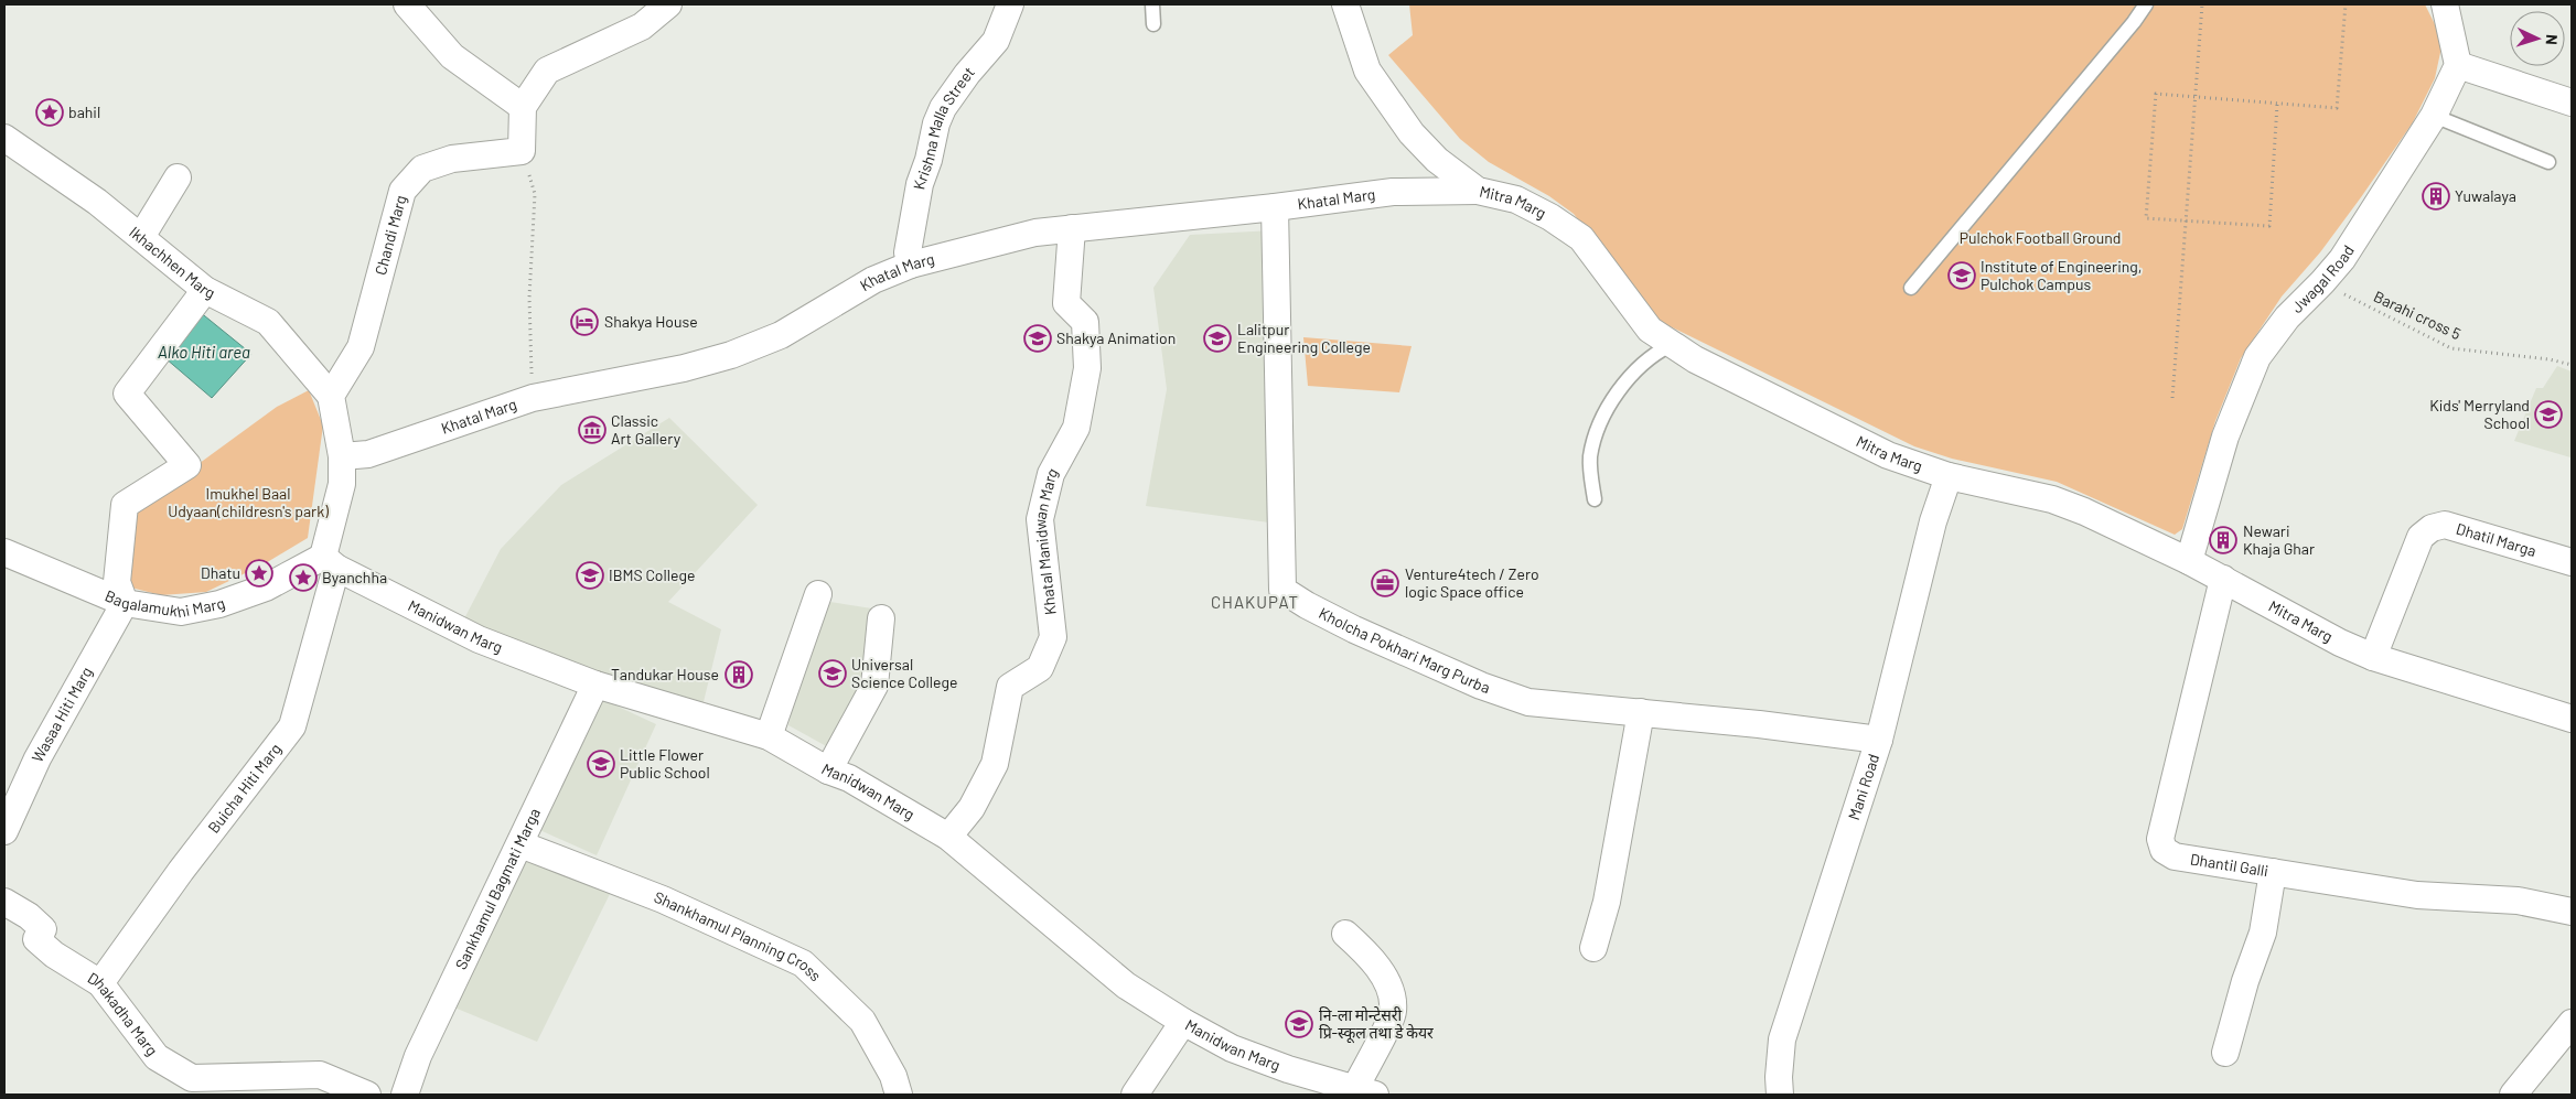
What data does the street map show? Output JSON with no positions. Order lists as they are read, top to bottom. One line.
{"streets":{"street":["Krishna Malla Street","Khatal Marg","Mitra Marg","Chandi Marg","Ikhachhen Marg","Jwagal Road","Dhatil Marga","Khatal Manidwan Marg","Bagalamukhi Marg","Manidwan Marg","Kholcha Pokhari Marg Purba","Wasaa Hiti Marg","Mani Road","Buicha Hiti Marg","Dhantil Galli","Sankhamul Bagmati Marga","Shankhamul Planning Cross","Dhakadha Marg"],"path":["Barahi cross 5"]},"crossings":[["Krishna Malla Street","Khatal Marg"],["Khatal Marg","Mitra Marg"],["Khatal Marg","Khatal Manidwan Marg"],["Khatal Marg","Kholcha Pokhari Marg Purba"],["Mitra Marg","Jwagal Road"],["Mitra Marg","Dhatil Marga"],["Mitra Marg","Mani Road"],["Mitra Marg","Dhantil Galli"],["Chandi Marg","Ikhachhen Marg"],["Jwagal Road","Barahi cross 5"],["Khatal Manidwan Marg","Manidwan Marg"],["Bagalamukhi Marg","Manidwan Marg"],["Bagalamukhi Marg","Wasaa Hiti Marg"],["Bagalamukhi Marg","Buicha Hiti Marg"],["Manidwan Marg","Buicha Hiti Marg"],["Manidwan Marg","Sankhamul Bagmati Marga"],["Kholcha Pokhari Marg Purba","Mani Road"],["Buicha Hiti Marg","Dhakadha Marg"],["Sankhamul Bagmati Marga","Shankhamul Planning Cross"]],"districts":["CHAKUPAT"],"water":["Alko Hiti area"],"parks":["Pulchok Football Ground","Imukhel Baal Udyaan(childresn's park)"],"places":{"place":["bahil","Dhatu","Byanchha"],"building":["Yuwalaya","Newari Khaja Ghar","Tandukar House"],"school or university":["Institute of Engineering, Pulchok Campus","Shakya Animation","Lalitpur Engineering College","Kids' Merryland School","IBMS College","Universal Science College","Little Flower Public School","नि-ला मोन्टेसरी प्रि-स्कूल तथा डे केयर"],"hotel":["Shakya House"],"museum":["Classic Art Gallery"],"office":["Venture4tech / Zero logic Space office"]},"north":"right"}
